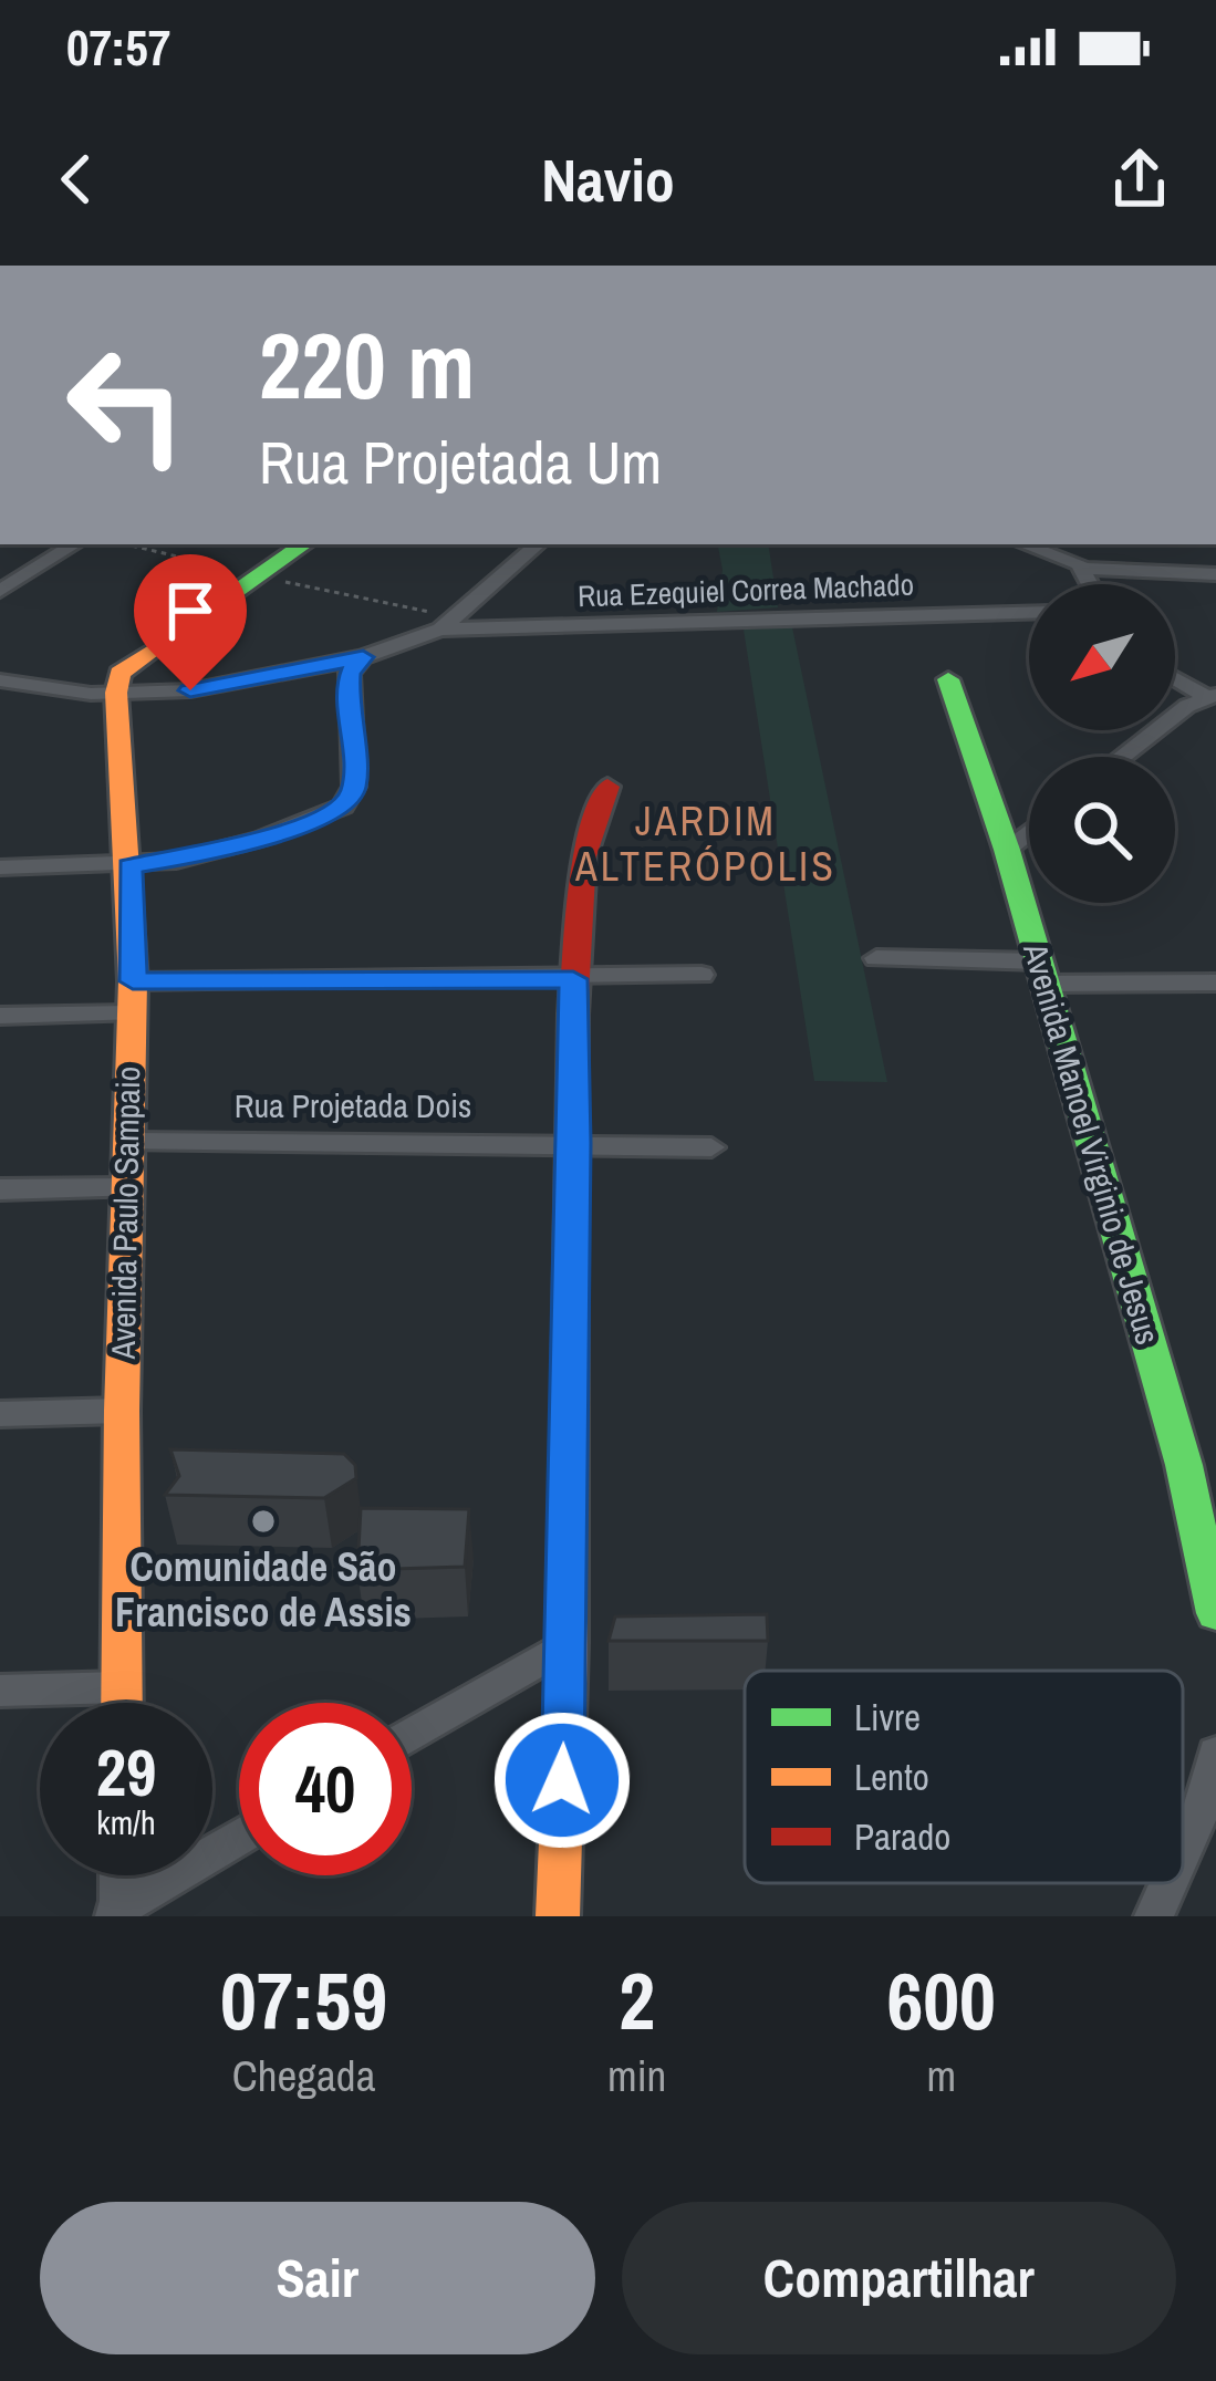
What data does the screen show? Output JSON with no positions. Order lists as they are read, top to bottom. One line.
{"streets":{"street":["Rua Ezequiel Correa Machado","Rua Projetada Dois","Avenida Manoel Virginio de Jesus","Avenida Paulo Sampaio"]},"crossings":[["Rua Projetada Dois","Avenida Paulo Sampaio"]],"districts":["JARDIM ALTERÓPOLIS"],"places":["Comunidade São Francisco de Assis"],"legend":["Livre","Lento","Parado"],"north":"bottom left","page":{"status":"07:57","header":"Navio","turn":["220 m","Rua Projetada Um"],"speed":"29 km/h","limit":"40","eta":["07:59","Chegada","2","min","600","m"],"buttons":["Sair","Compartilhar"]}}
